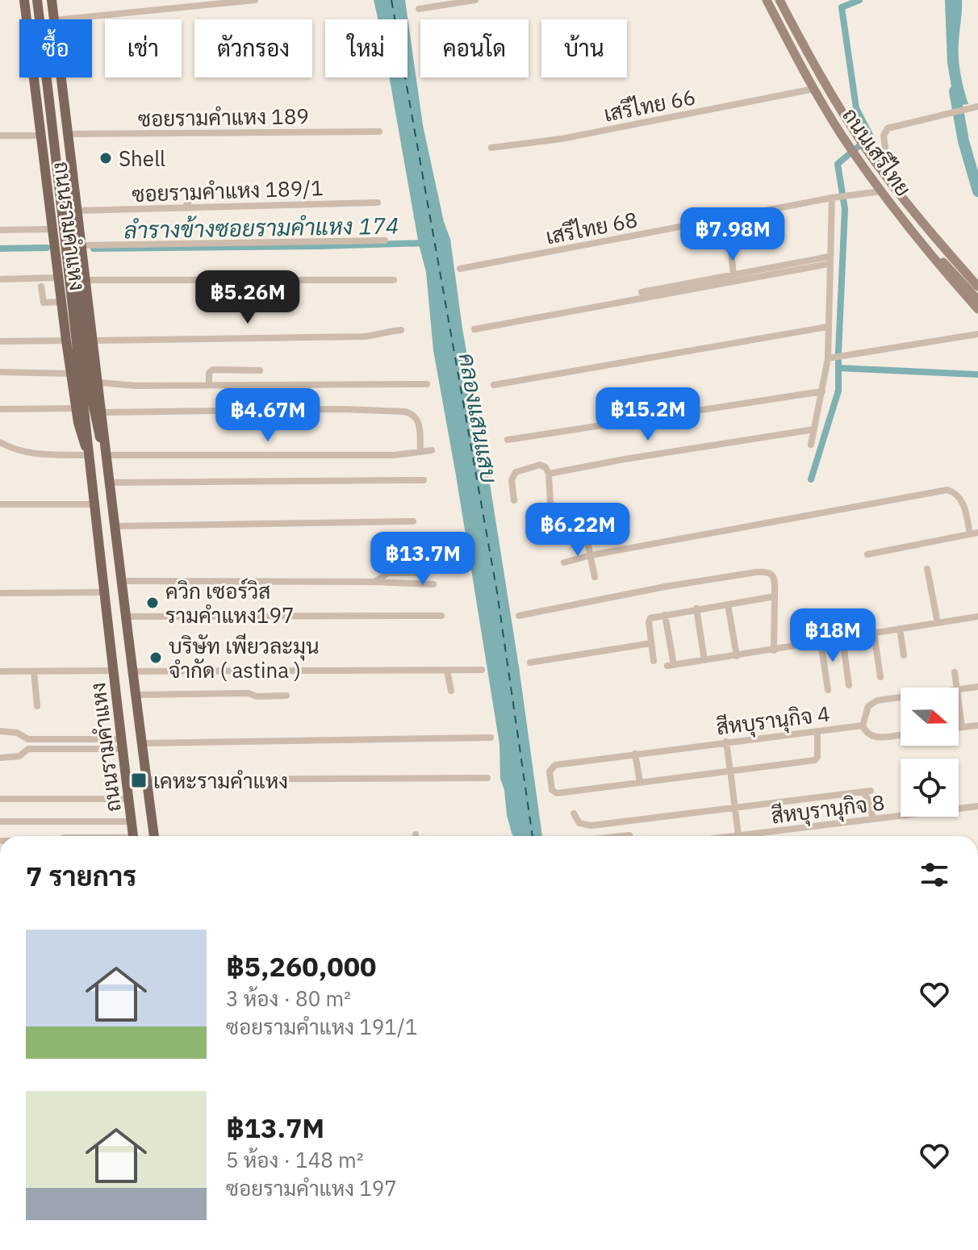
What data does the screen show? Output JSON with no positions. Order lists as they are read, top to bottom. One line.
{"streets":{"main road":["ถนนเสรีไทย","ถนนรามคำแหง"],"street":["เสรีไทย 66","ซอยรามคำแหง 189","ซอยรามคำแหง 189/1","เสรีไทย 68","สีหบุรานุกิจ 4","สีหบุรานุกิจ 8"]},"crossings":[["เสรีไทย 66","ถนนเสรีไทย"],["ซอยรามคำแหง 189","ถนนรามคำแหง"],["ถนนเสรีไทย","เสรีไทย 68"],["ซอยรามคำแหง 189/1","ถนนรามคำแหง"]],"water":["ลำรางข้างซอยรามคำแหง 174","คลองแสนแสบ"],"places":{"other":["Shell","ควิก เซอร์วิส รามคำแหง197","บริษัท เพียวละมุน จำกัด ( astina )"],"transit":["เคหะรามคำแหง"]},"north":"right","page":{"chip":["ซื้อ","เช่า","ตัวกรอง","ใหม่","คอนโด","บ้าน"],"price":["฿7.98M","฿5.26M","฿15.2M","฿4.67M","฿6.22M","฿13.7M","฿18M"],"heading":"7 รายการ","list":[{"name":"฿5,260,000","note":"3 ห้อง · 80 m² · ซอยรามคำแหง 191/1"},{"name":"฿13.7M","note":"5 ห้อง · 148 m² · ซอยรามคำแหง 197"}]}}
